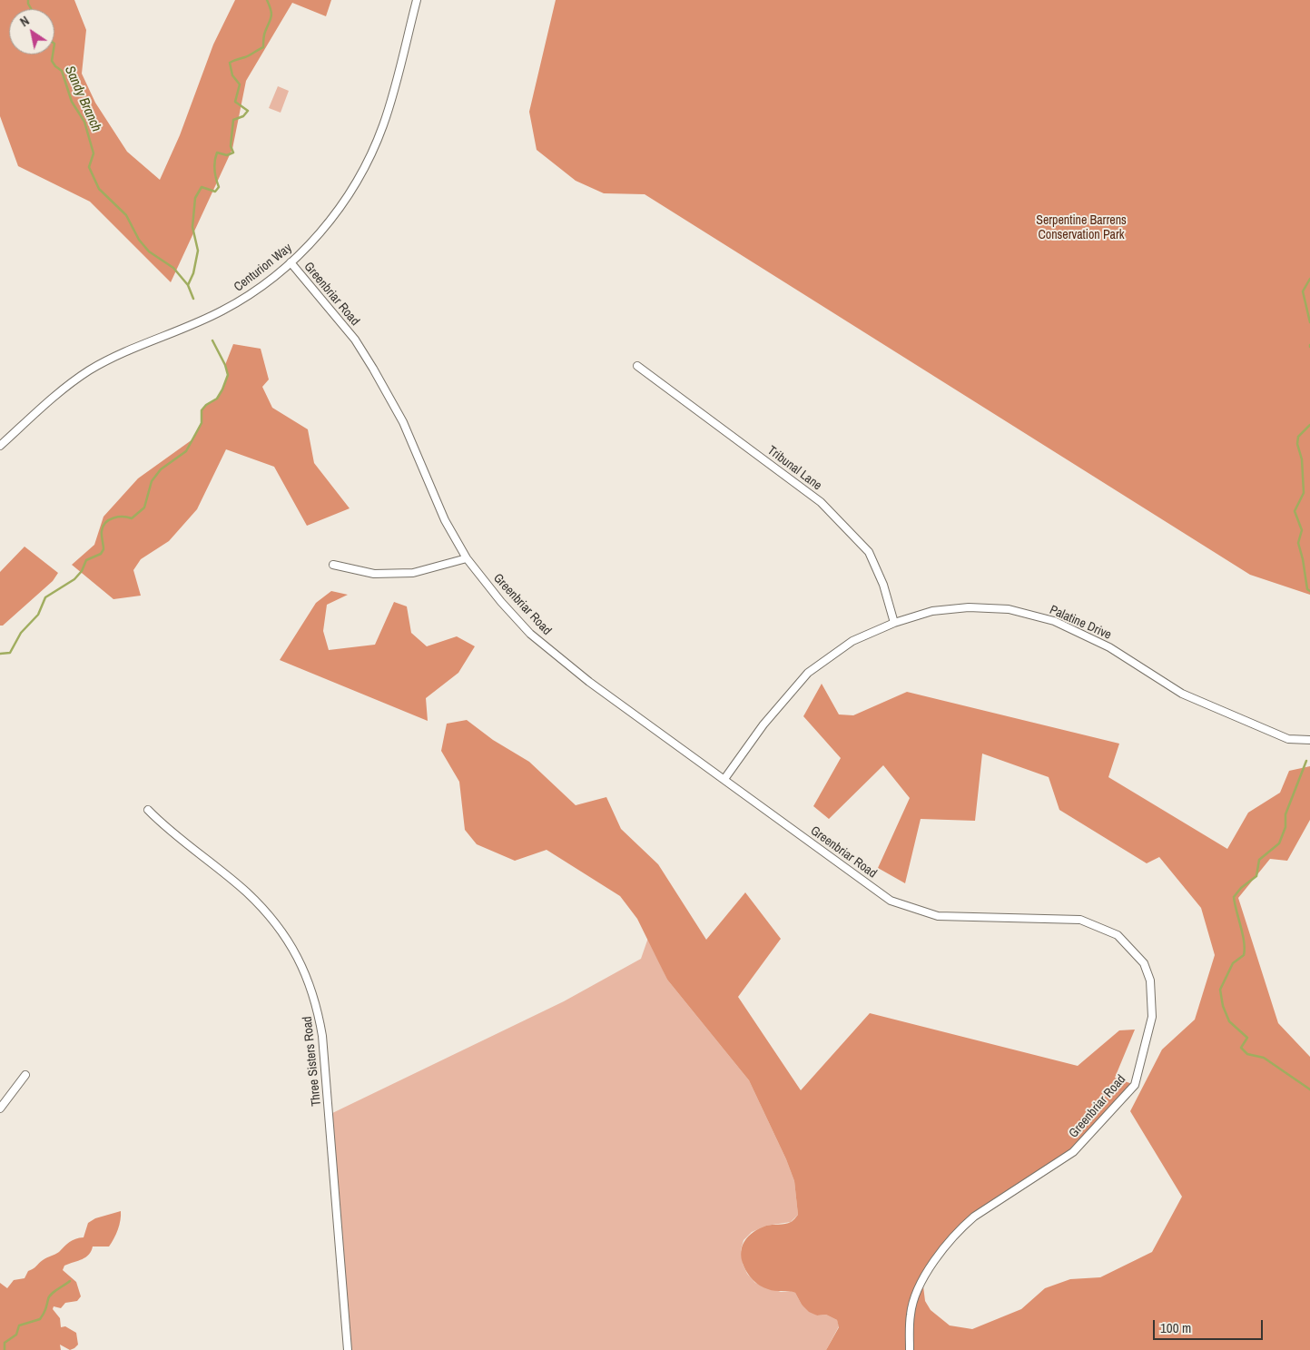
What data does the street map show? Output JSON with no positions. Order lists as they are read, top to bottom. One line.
{"streets":{"street":["Centurion Way","Greenbriar Road","Tribunal Lane","Palatine Drive","Three Sisters Road"]},"crossings":[["Centurion Way","Greenbriar Road"],["Greenbriar Road","Palatine Drive"],["Tribunal Lane","Palatine Drive"]],"water":["Sandy Branch"],"parks":["Serpentine Barrens Conservation Park"],"scale_bar":"100 m","north":"top left"}
